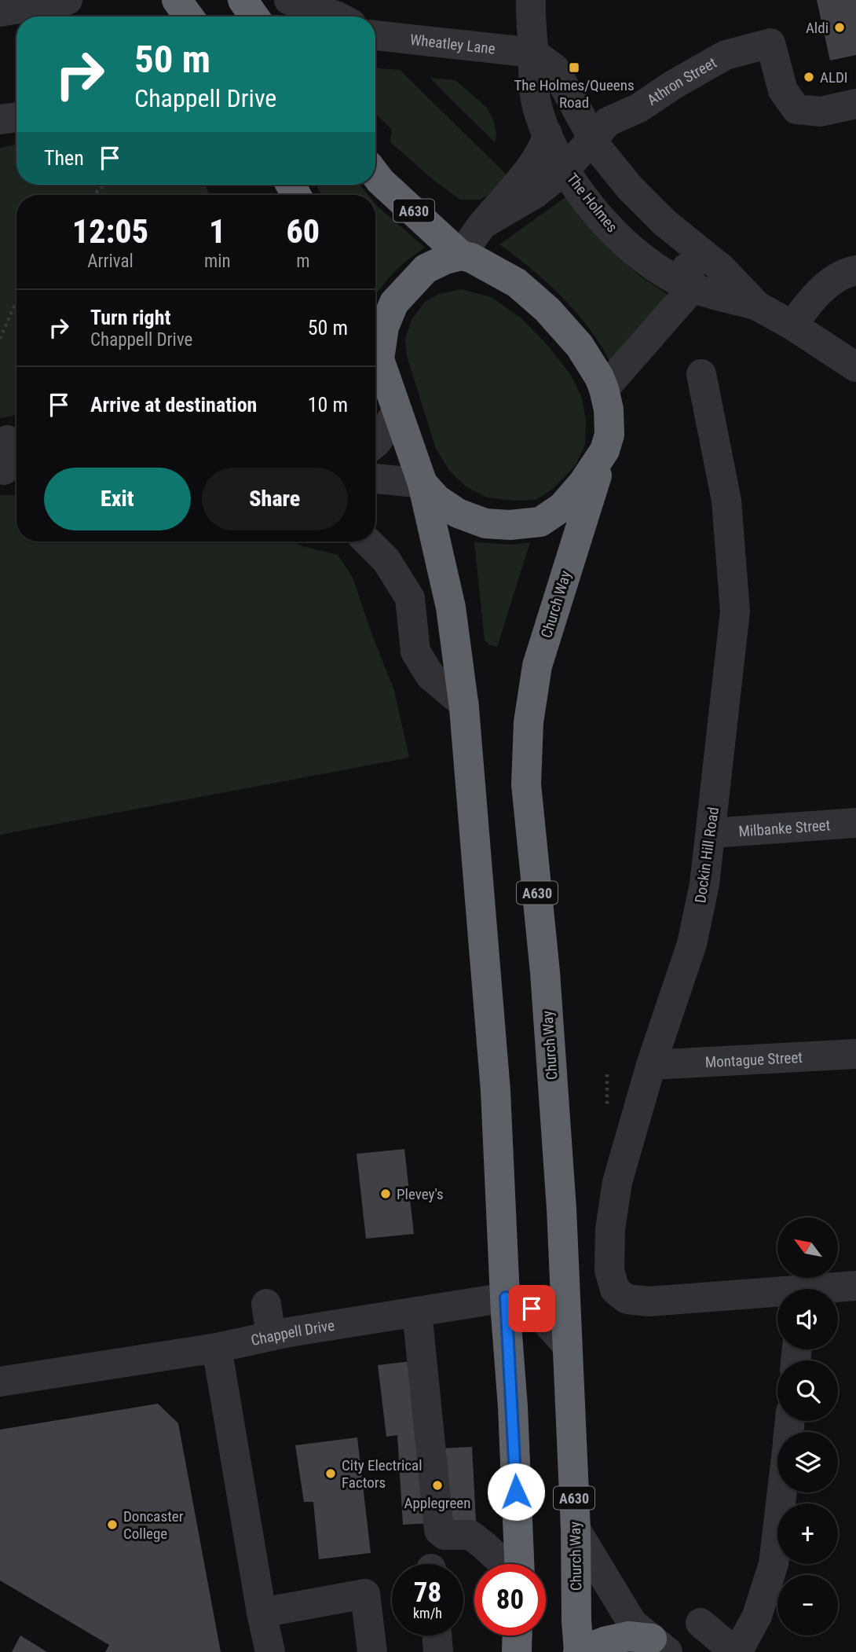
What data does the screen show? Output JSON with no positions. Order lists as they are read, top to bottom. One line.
{"streets":{"highway":["A630","Church Way"],"street":["Wheatley Lane","Athron Street","The Holmes","Milbanke Street","Dockin Hill Road","Montague Street","Chappell Drive"]},"crossings":[["Wheatley Lane","The Holmes"],["Athron Street","The Holmes"],["A630","Church Way"],["Milbanke Street","Dockin Hill Road"],["Dockin Hill Road","Montague Street"]],"places":{"other":["Aldi","ALDI","Plevey's","City Electrical Factors","Applegreen","Doncaster College"],"transit":["The Holmes/Queens Road"]},"north":"top left","page":{"turn":["50 m","Chappell Drive"],"then":"Then","eta":["12:05","Arrival","1","min","60","m"],"list":[{"name":"Turn right","note":"Chappell Drive","value":"50 m"},{"name":"Arrive at destination","value":"10 m"}],"buttons":["Exit","Share"],"map_buttons":["+","−"],"speed":"78 km/h","limit":"80"}}
